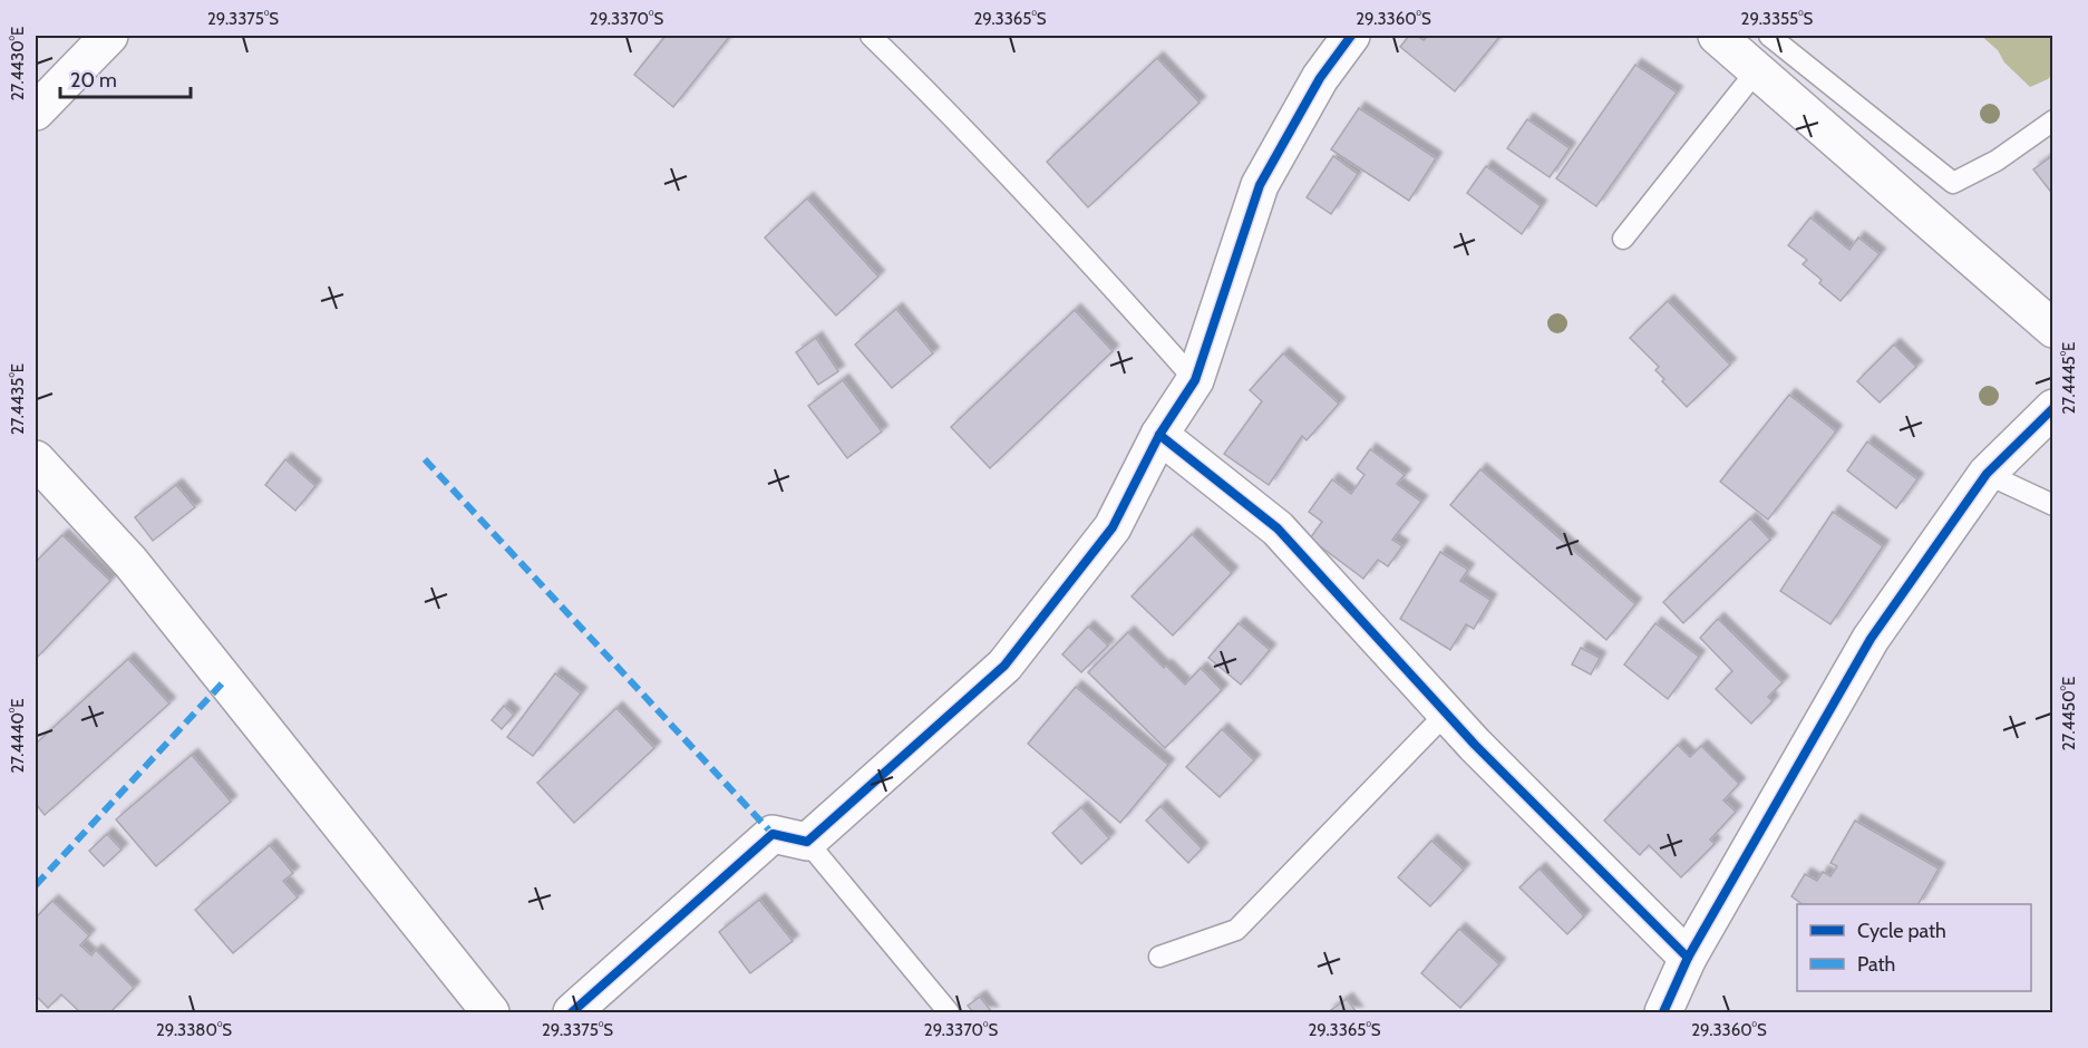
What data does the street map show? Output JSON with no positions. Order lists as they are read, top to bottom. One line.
{"legend":["Cycle path","Path"],"scale_bar":"20 m","coordinates":["29.3375°S","29.3370°S","29.3365°S","29.3360°S","29.3355°S","27.4430°E","27.4445°E","27.4435°E","27.4450°E","27.4440°E","29.3380°S"]}
